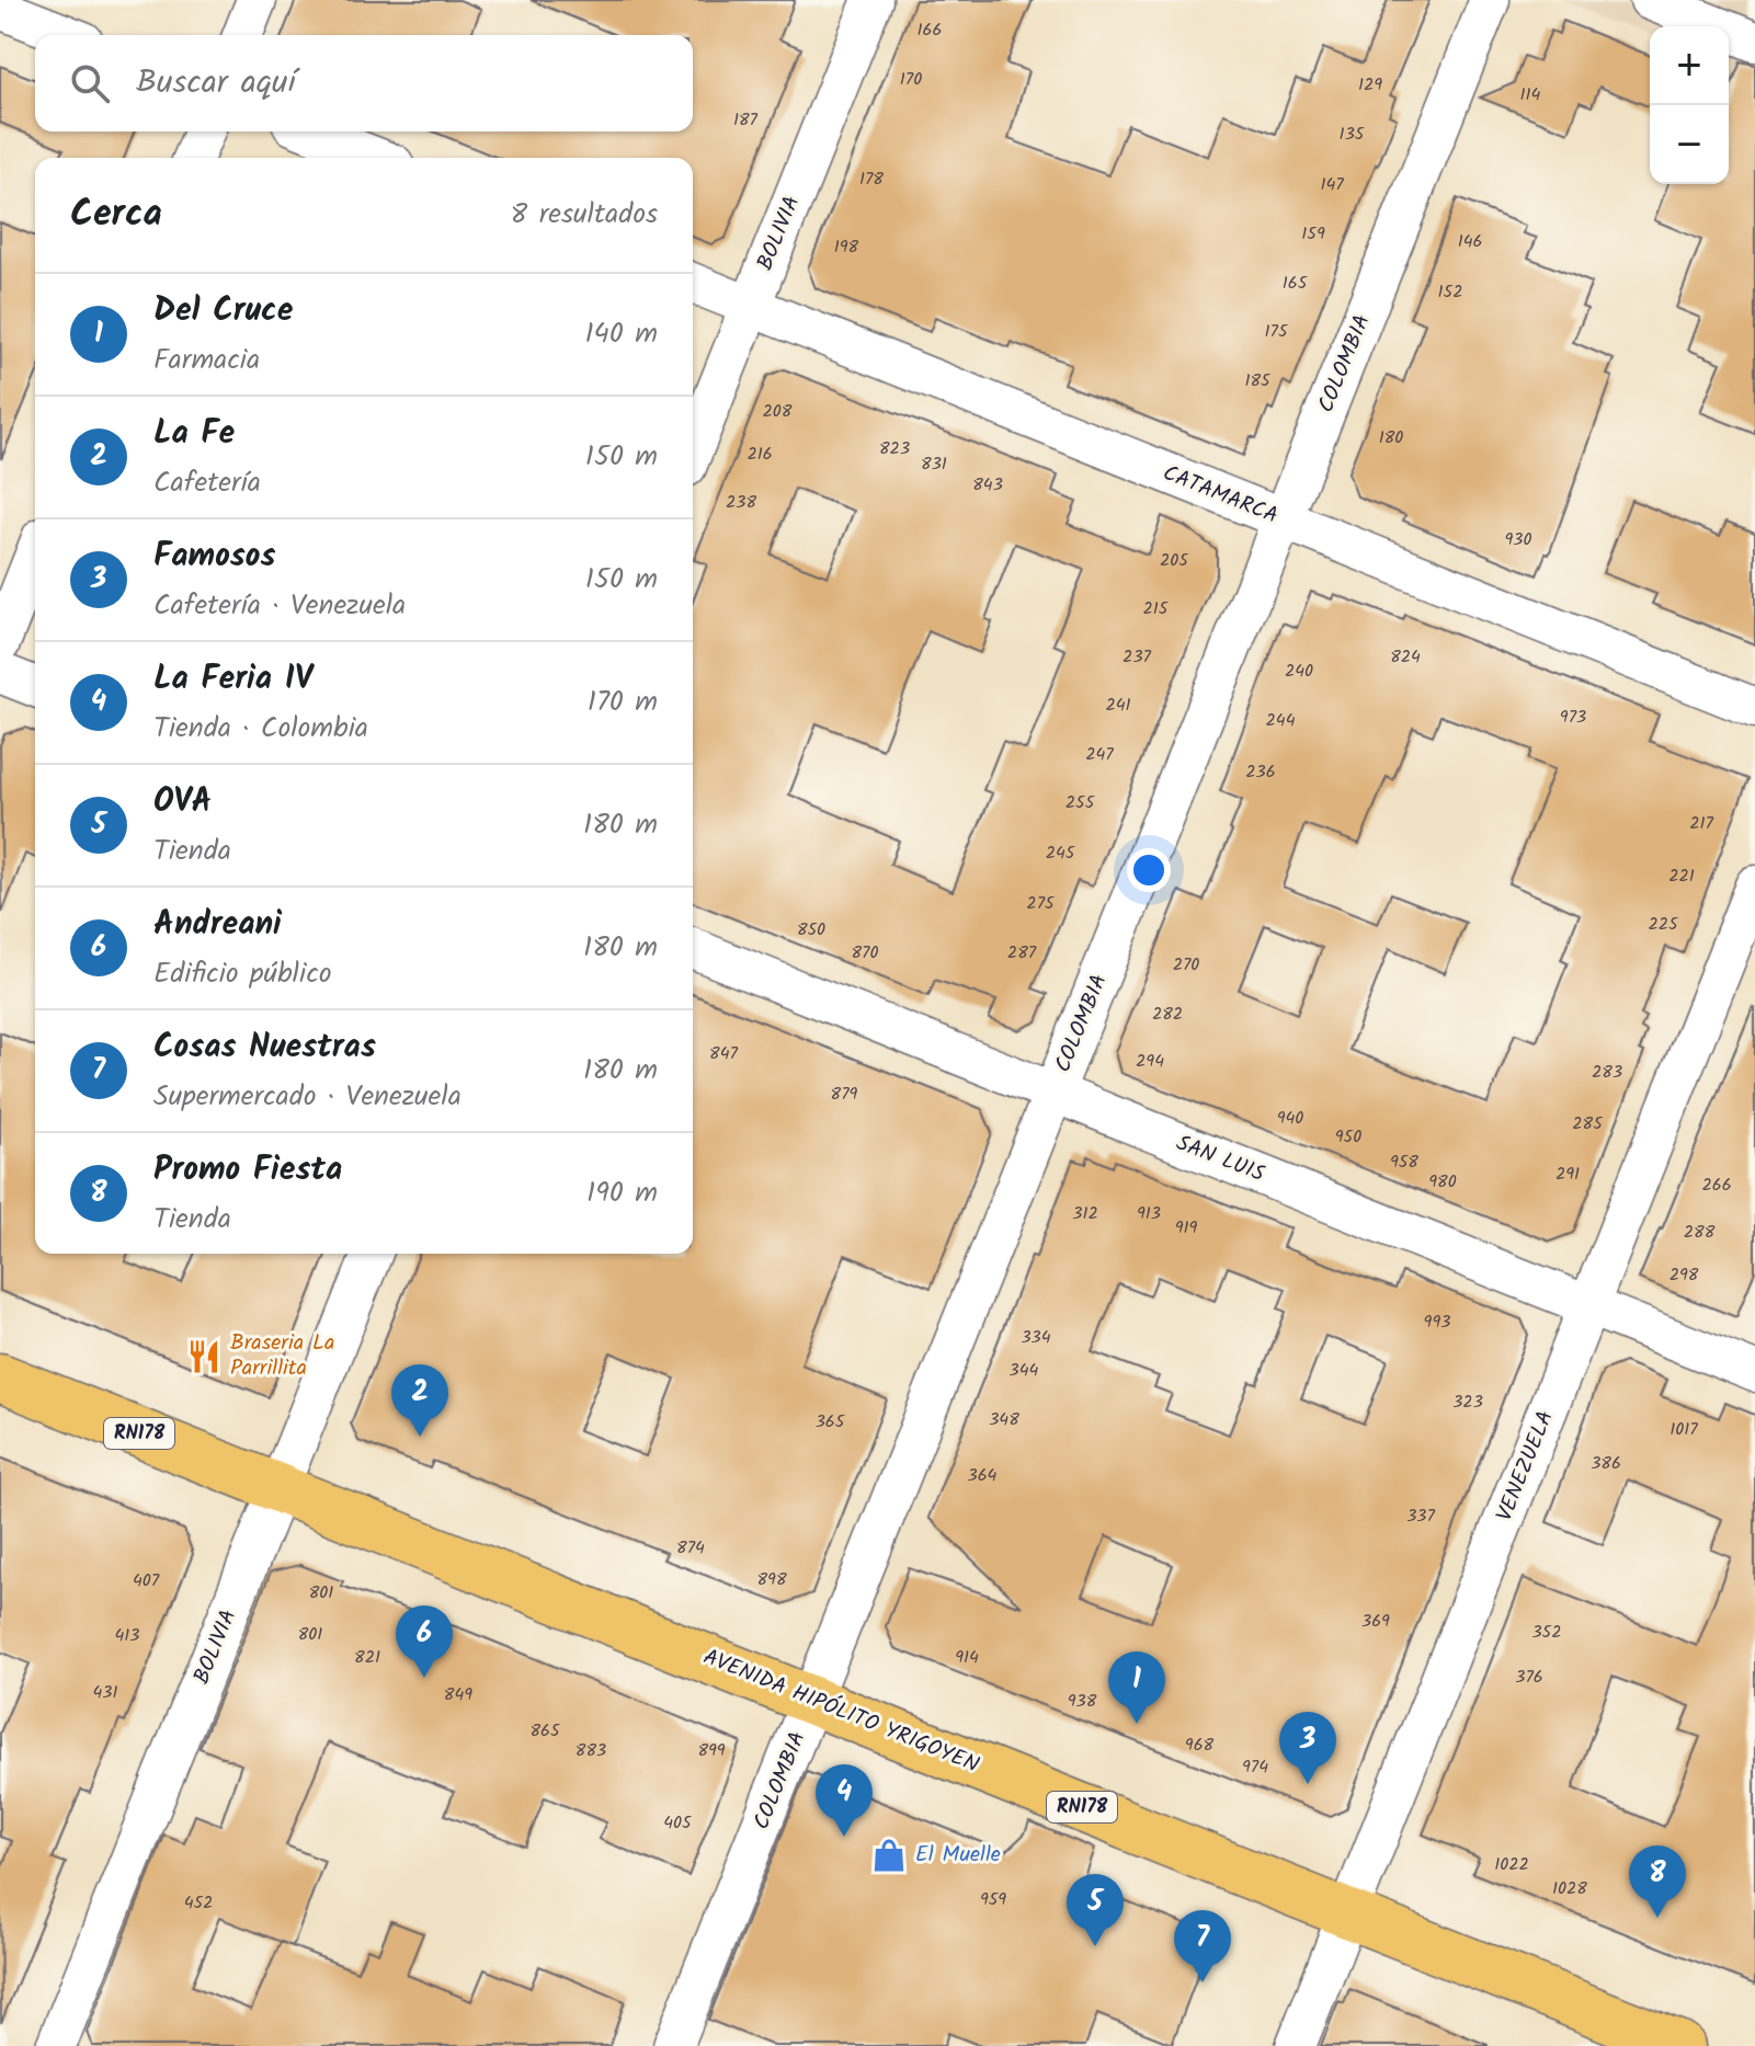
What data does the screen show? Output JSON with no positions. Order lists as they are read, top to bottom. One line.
{"streets":{"main road":["RN178","AVENIDA HIPÓLITO YRIGOYEN"],"street":["BOLIVIA","COLOMBIA","CATAMARCA","SAN LUIS","VENEZUELA"]},"crossings":[["BOLIVIA","CATAMARCA"],["BOLIVIA","AVENIDA HIPÓLITO YRIGOYEN"],["COLOMBIA","CATAMARCA"],["COLOMBIA","SAN LUIS"],["COLOMBIA","AVENIDA HIPÓLITO YRIGOYEN"],["SAN LUIS","VENEZUELA"],["VENEZUELA","AVENIDA HIPÓLITO YRIGOYEN"]],"places":{"restaurant":["Braseria La Parrillita"],"shop":["El Muelle"]},"house_numbers":["166","170","129","114","187","135","178","147","159","146","198","165","152","175","185","208","180","823","216","831","843","238","930","205","215","237","824","240","241","973","244","247","236","255","217","245","221","275","225","850","870","287","270","282","847","294","283","879","940","285","950","958","291","980","266","312","913","919","288","298","993","334","344","323","348","365","1017","386","364","337","874","898","407","801","369","352","801","413","821","914","376","431","849","938","865","968","883","899","974","405","1022","1028","959","452"],"page":{"map_buttons":["+","−"],"search":"Buscar aquí","heading":["Cerca","8 resultados"],"list":[{"mark":"1","name":"Del Cruce","note":"Farmacia","value":"140 m"},{"mark":"2","name":"La Fe","note":"Cafetería","value":"150 m"},{"mark":"3","name":"Famosos","note":"Cafetería · Venezuela","value":"150 m"},{"mark":"4","name":"La Feria IV","note":"Tienda · Colombia","value":"170 m"},{"mark":"5","name":"OVA","note":"Tienda","value":"180 m"},{"mark":"6","name":"Andreani","note":"Edificio público","value":"180 m"},{"mark":"7","name":"Cosas Nuestras","note":"Supermercado · Venezuela","value":"180 m"},{"mark":"8","name":"Promo Fiesta","note":"Tienda","value":"190 m"}],"pins":["2","6","1","3","4","8","5","7"]}}
